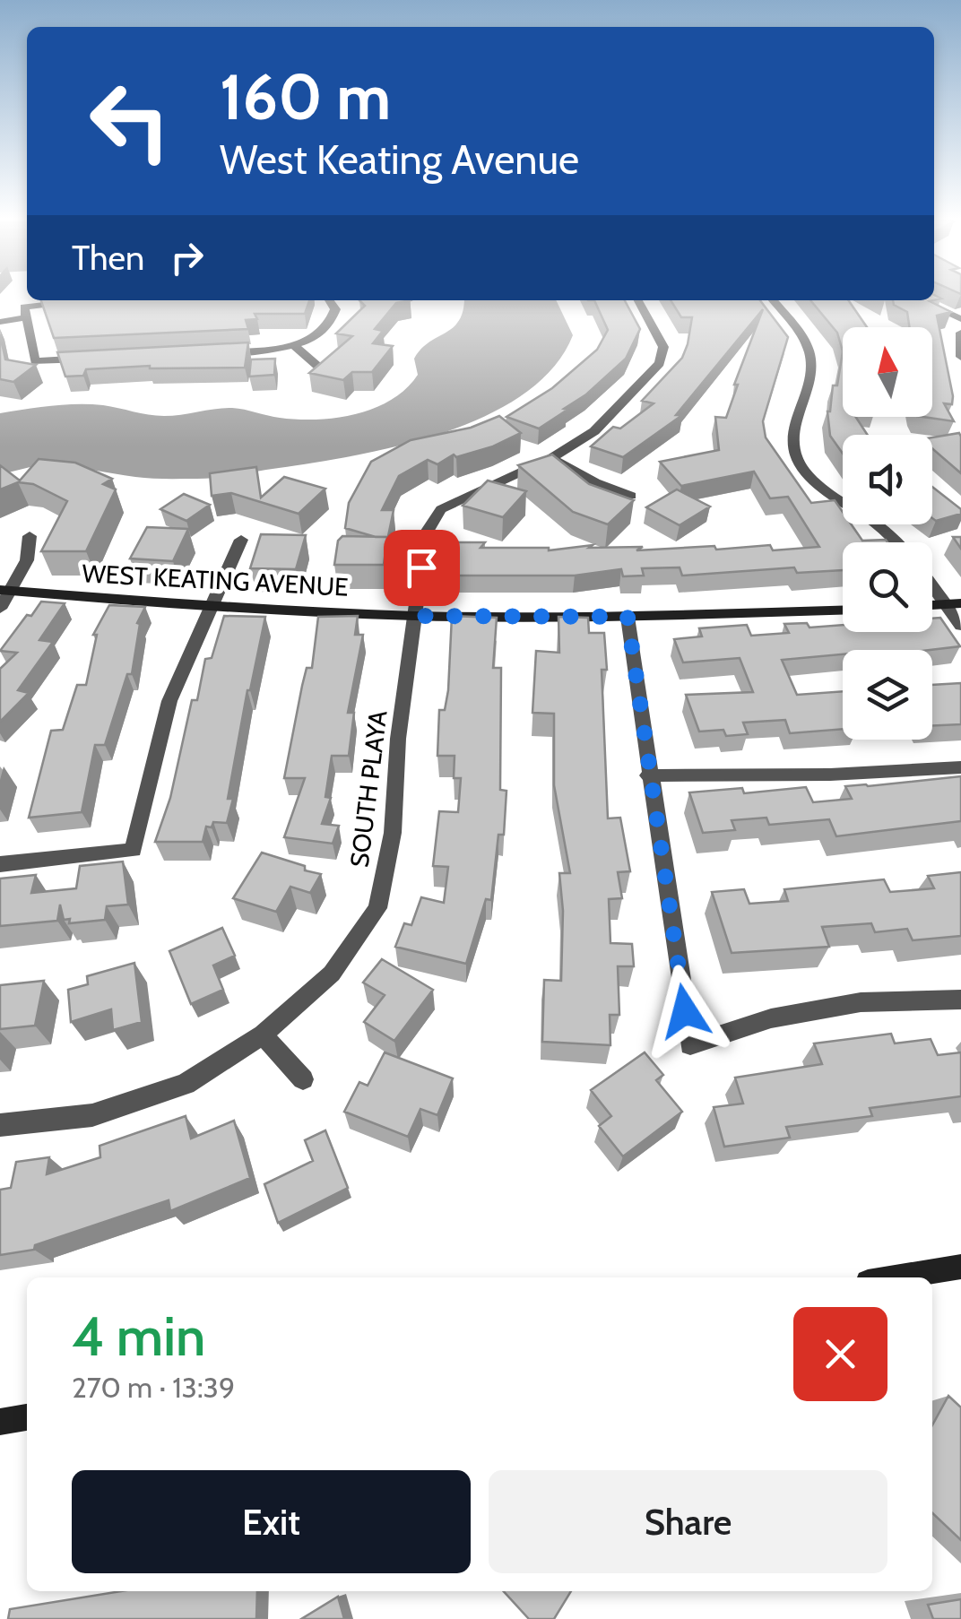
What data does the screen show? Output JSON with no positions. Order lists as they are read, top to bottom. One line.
{"streets":{"street":["WEST KEATING AVENUE","SOUTH PLAYA"]},"crossings":[["WEST KEATING AVENUE","SOUTH PLAYA"]],"north":"top","page":{"turn":["160 m","West Keating Avenue"],"then":"Then","heading":["4 min","270 m · 13:39"],"buttons":["Exit","Share"]}}
